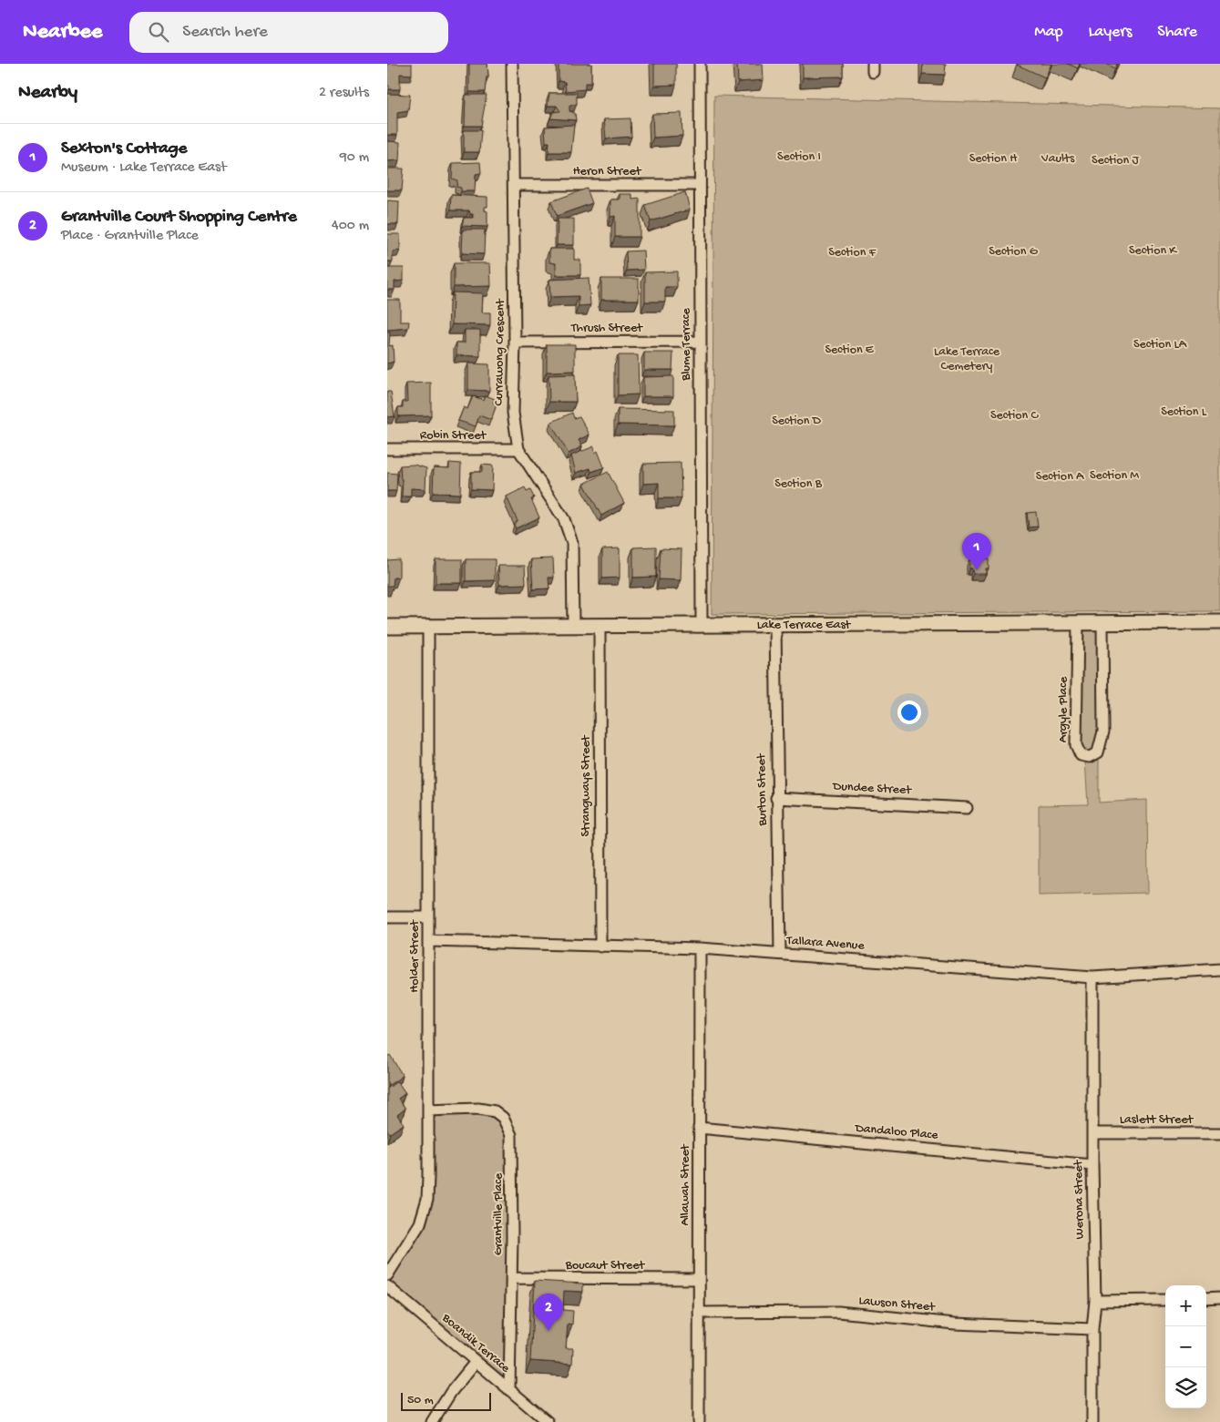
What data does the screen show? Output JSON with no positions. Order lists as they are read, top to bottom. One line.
{"streets":{"street":["Heron Street","Thrush Street","Blume Terrace","Currawong Crescent","Robin Street","Lake Terrace East","Argyle Place","Strangways Street","Dundee Street","Burton Street","Tallara Avenue","Holder Street","Laslett Street","Dandaloo Place","Allawah Street","Werona Street","Grantville Place","Boucaut Street","Lawson Street","Boandik Terrace"]},"crossings":[["Heron Street","Blume Terrace"],["Heron Street","Currawong Crescent"],["Thrush Street","Blume Terrace"],["Thrush Street","Currawong Crescent"],["Blume Terrace","Lake Terrace East"],["Currawong Crescent","Robin Street"],["Currawong Crescent","Lake Terrace East"],["Lake Terrace East","Argyle Place"],["Lake Terrace East","Strangways Street"],["Lake Terrace East","Burton Street"],["Lake Terrace East","Holder Street"],["Strangways Street","Tallara Avenue"],["Dundee Street","Burton Street"],["Burton Street","Tallara Avenue"],["Tallara Avenue","Holder Street"],["Tallara Avenue","Allawah Street"],["Tallara Avenue","Werona Street"],["Holder Street","Grantville Place"],["Laslett Street","Werona Street"],["Dandaloo Place","Allawah Street"],["Dandaloo Place","Werona Street"],["Allawah Street","Boucaut Street"],["Allawah Street","Lawson Street"],["Werona Street","Lawson Street"],["Grantville Place","Boucaut Street"],["Grantville Place","Boandik Terrace"]],"parks":["Section I","Section H","Vaults","Section J","Section K","Section G","Section F","Section LA","Section E","Lake Terrace Cemetery","Section L","Section C","Section D","Section M","Section A","Section B"],"scale_bar":"50 m","page":{"header":"Nearbee","search":"Search here","nav":["Map","Layers","Share"],"heading":["Nearby","2 results"],"list":[{"mark":"1","name":"Sexton's Cottage","note":"Museum · Lake Terrace East","value":"90 m"},{"mark":"2","name":"Grantville Court Shopping Centre","note":"Place · Grantville Place","value":"400 m"}],"pins":["1","2"],"map_buttons":["+","−"],"scale":"50 m"}}
